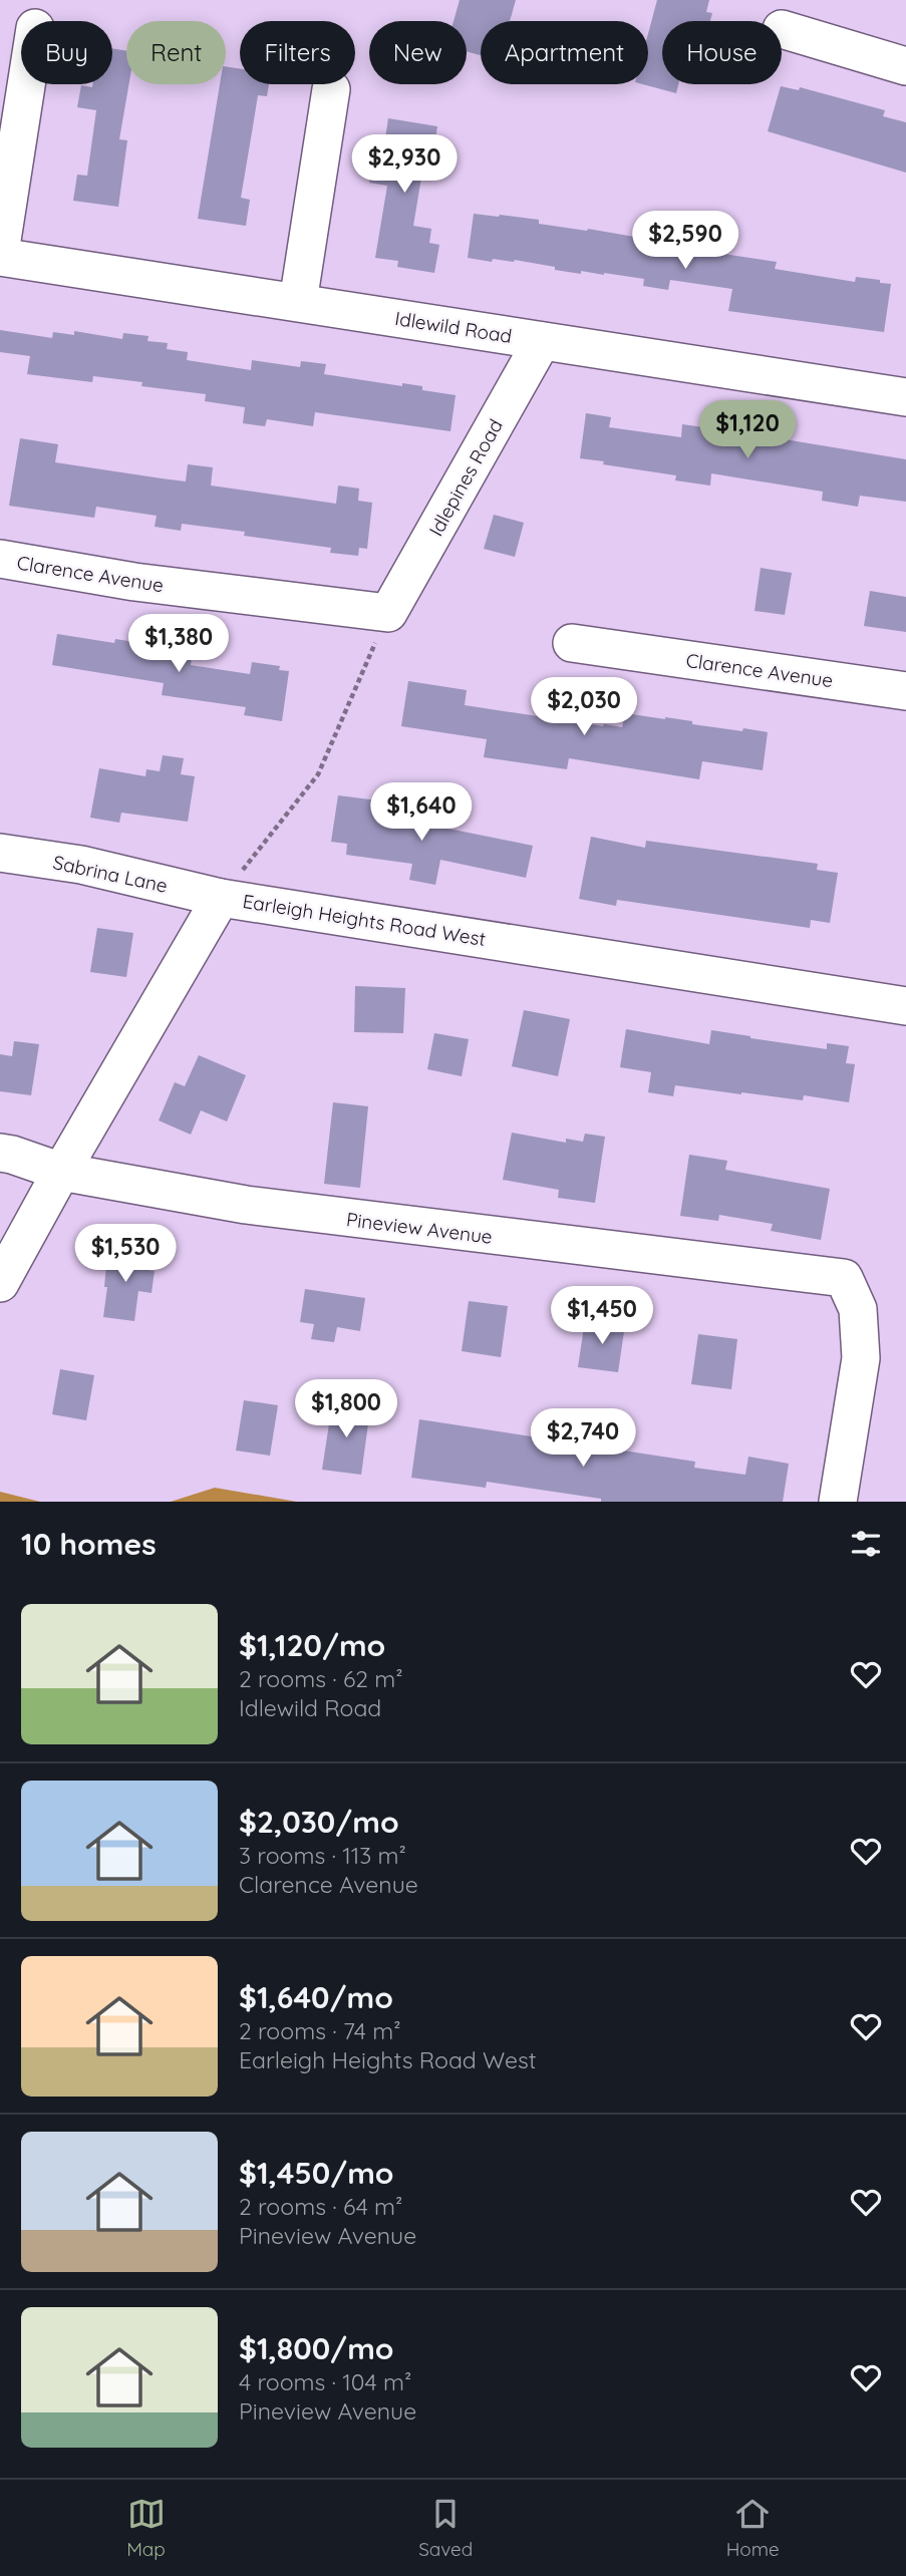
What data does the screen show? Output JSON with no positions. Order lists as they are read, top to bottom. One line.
{"streets":{"street":["Idlewild Road","Idlepines Road","Clarence Avenue","Sabrina Lane","Earleigh Heights Road West","Pineview Avenue"]},"crossings":[["Idlewild Road","Idlepines Road"],["Idlepines Road","Clarence Avenue"],["Sabrina Lane","Earleigh Heights Road West"],["Earleigh Heights Road West","Pineview Avenue"]],"page":{"chip":["Buy","Rent","Filters","New","Apartment","House"],"price":["$2,930","$2,590","$1,120","$1,380","$2,030","$1,640","$1,530","$1,450","$1,800","$2,740"],"heading":"10 homes","list":[{"name":"$1,120/mo","note":"2 rooms · 62 m² · Idlewild Road"},{"name":"$2,030/mo","note":"3 rooms · 113 m² · Clarence Avenue"},{"name":"$1,640/mo","note":"2 rooms · 74 m² · Earleigh Heights Road West"},{"name":"$1,450/mo","note":"2 rooms · 64 m² · Pineview Avenue"},{"name":"$1,800/mo","note":"4 rooms · 104 m² · Pineview Avenue"}],"tabs":["Map","Saved","Home"]}}
